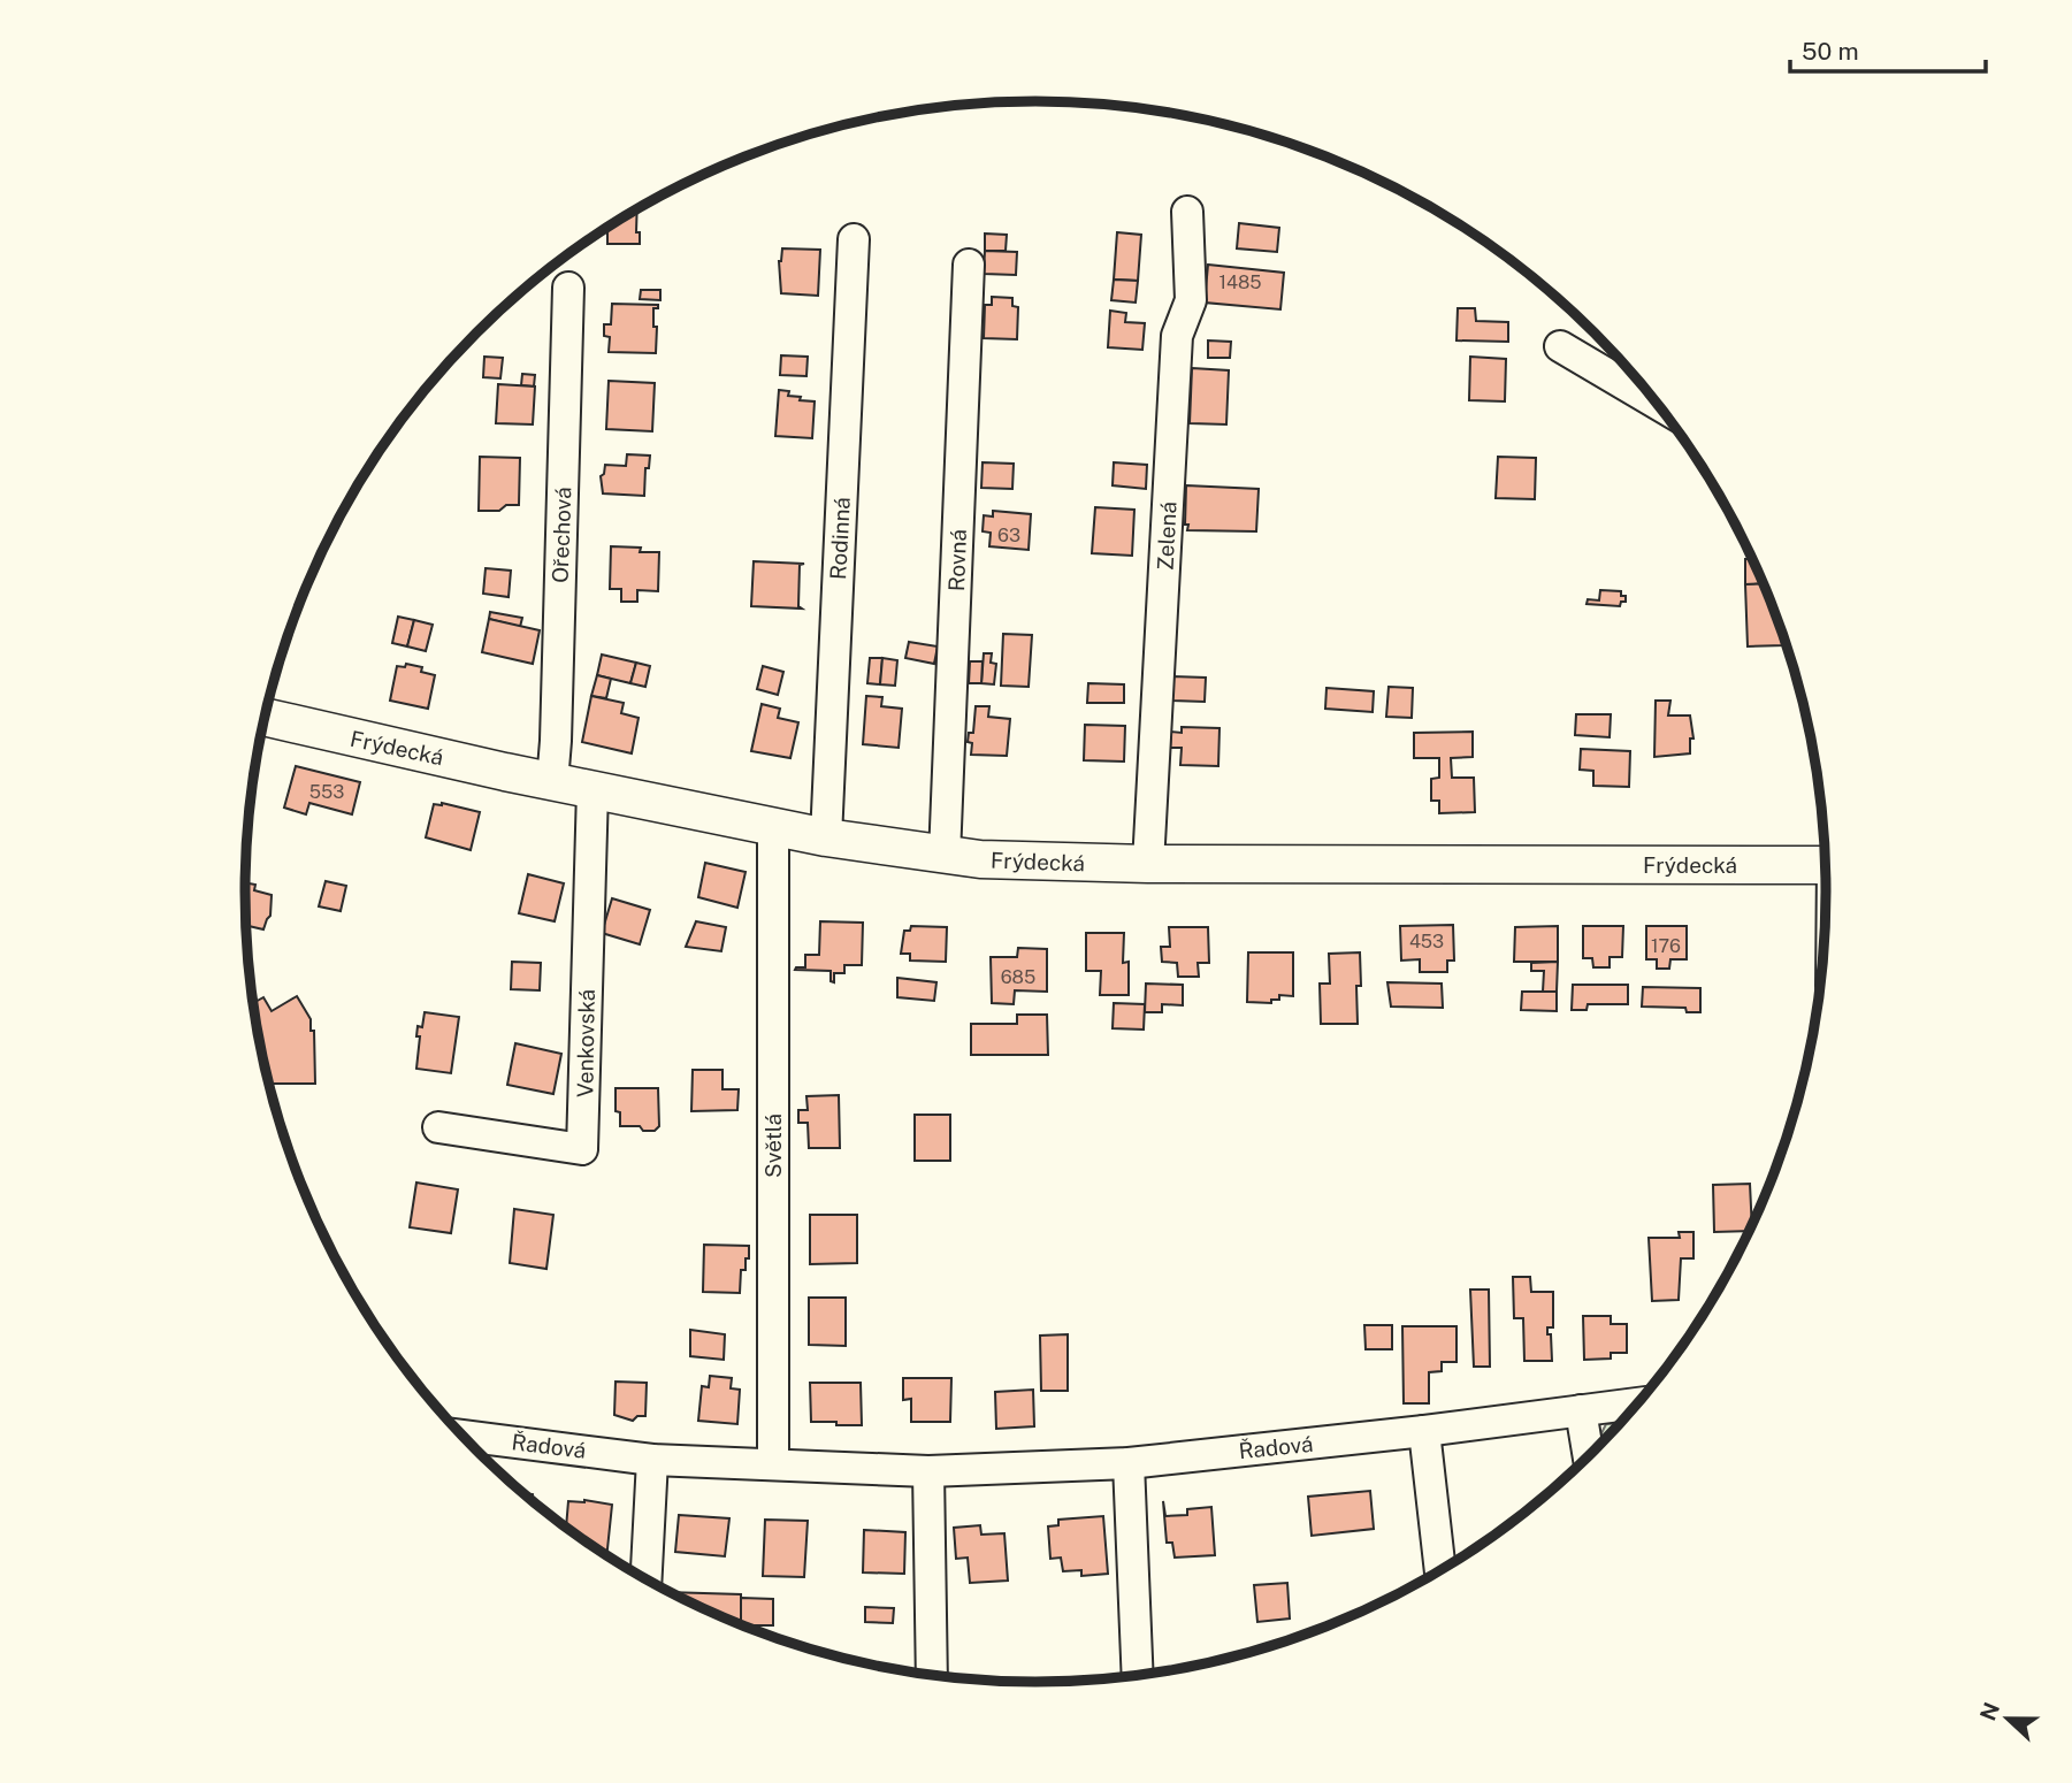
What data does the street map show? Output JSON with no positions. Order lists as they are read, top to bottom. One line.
{"streets":{"main road":["Frýdecká"],"street":["Ořechová","Zelená","Rodinná","Rovná","Venkovská","Světlá","Řadová"]},"crossings":[["Ořechová","Frýdecká"],["Zelená","Frýdecká"],["Rodinná","Frýdecká"],["Rovná","Frýdecká"],["Frýdecká","Venkovská"],["Frýdecká","Světlá"],["Světlá","Řadová"]],"house_numbers":["1485","63","553","453","176","685"],"scale_bar":"50 m","north":"left"}
